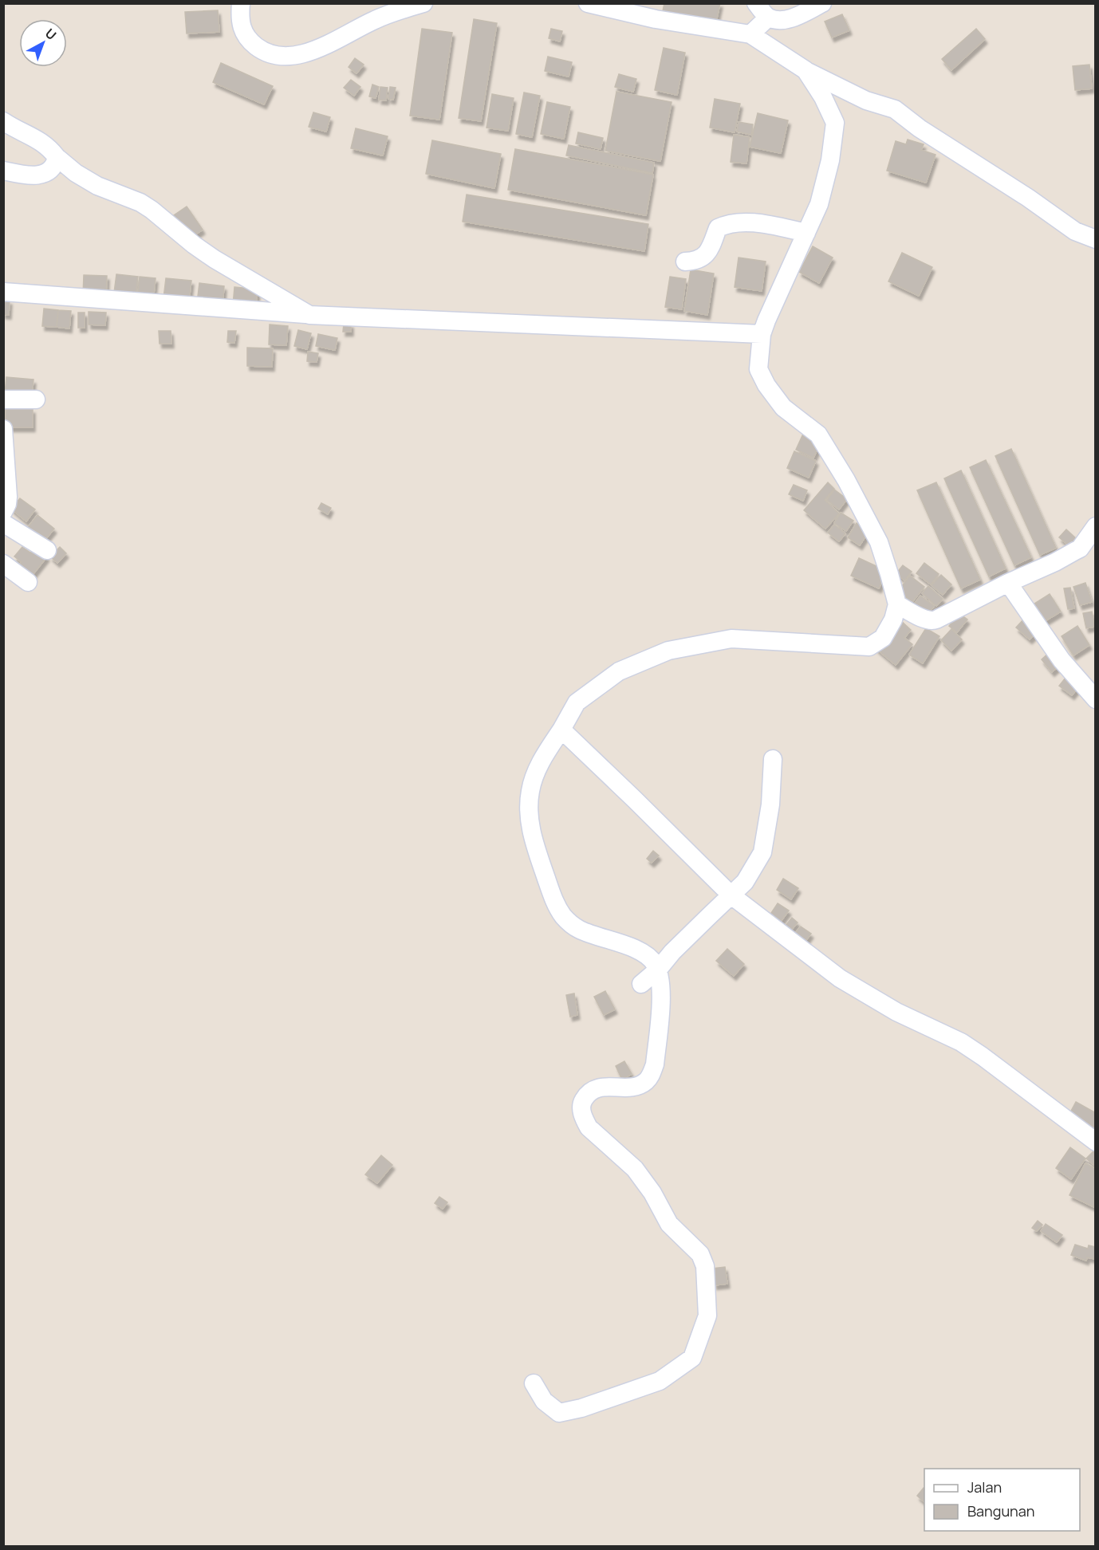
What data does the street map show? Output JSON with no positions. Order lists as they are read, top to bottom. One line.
{"legend":["Jalan","Bangunan"],"north":"top right"}
